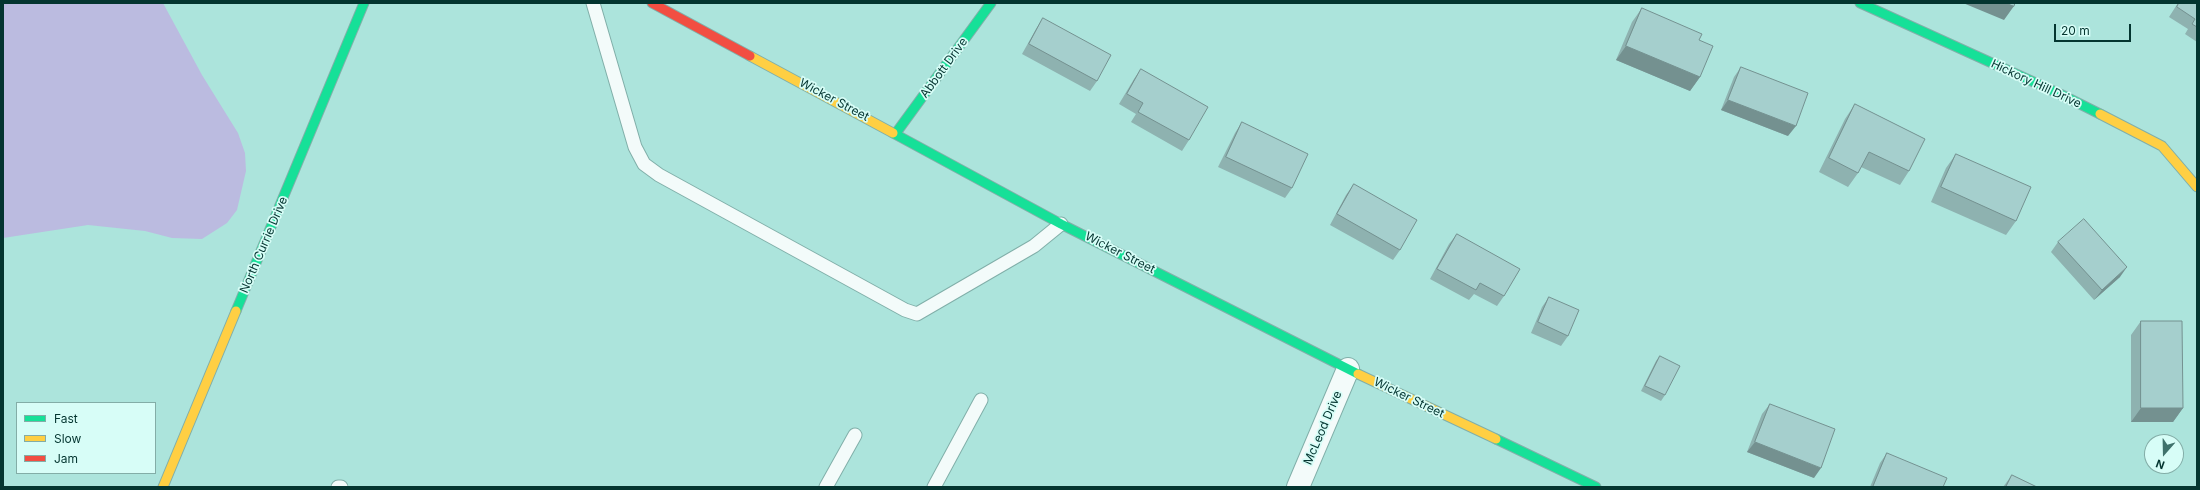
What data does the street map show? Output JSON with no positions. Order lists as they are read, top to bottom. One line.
{"streets":{"street":["Abbott Drive","Hickory Hill Drive","Wicker Street","North Currie Drive","McLeod Drive"]},"crossings":[["Abbott Drive","Wicker Street"],["Wicker Street","McLeod Drive"]],"legend":["Fast","Slow","Jam"],"scale_bar":"20 m","north":"bottom"}
